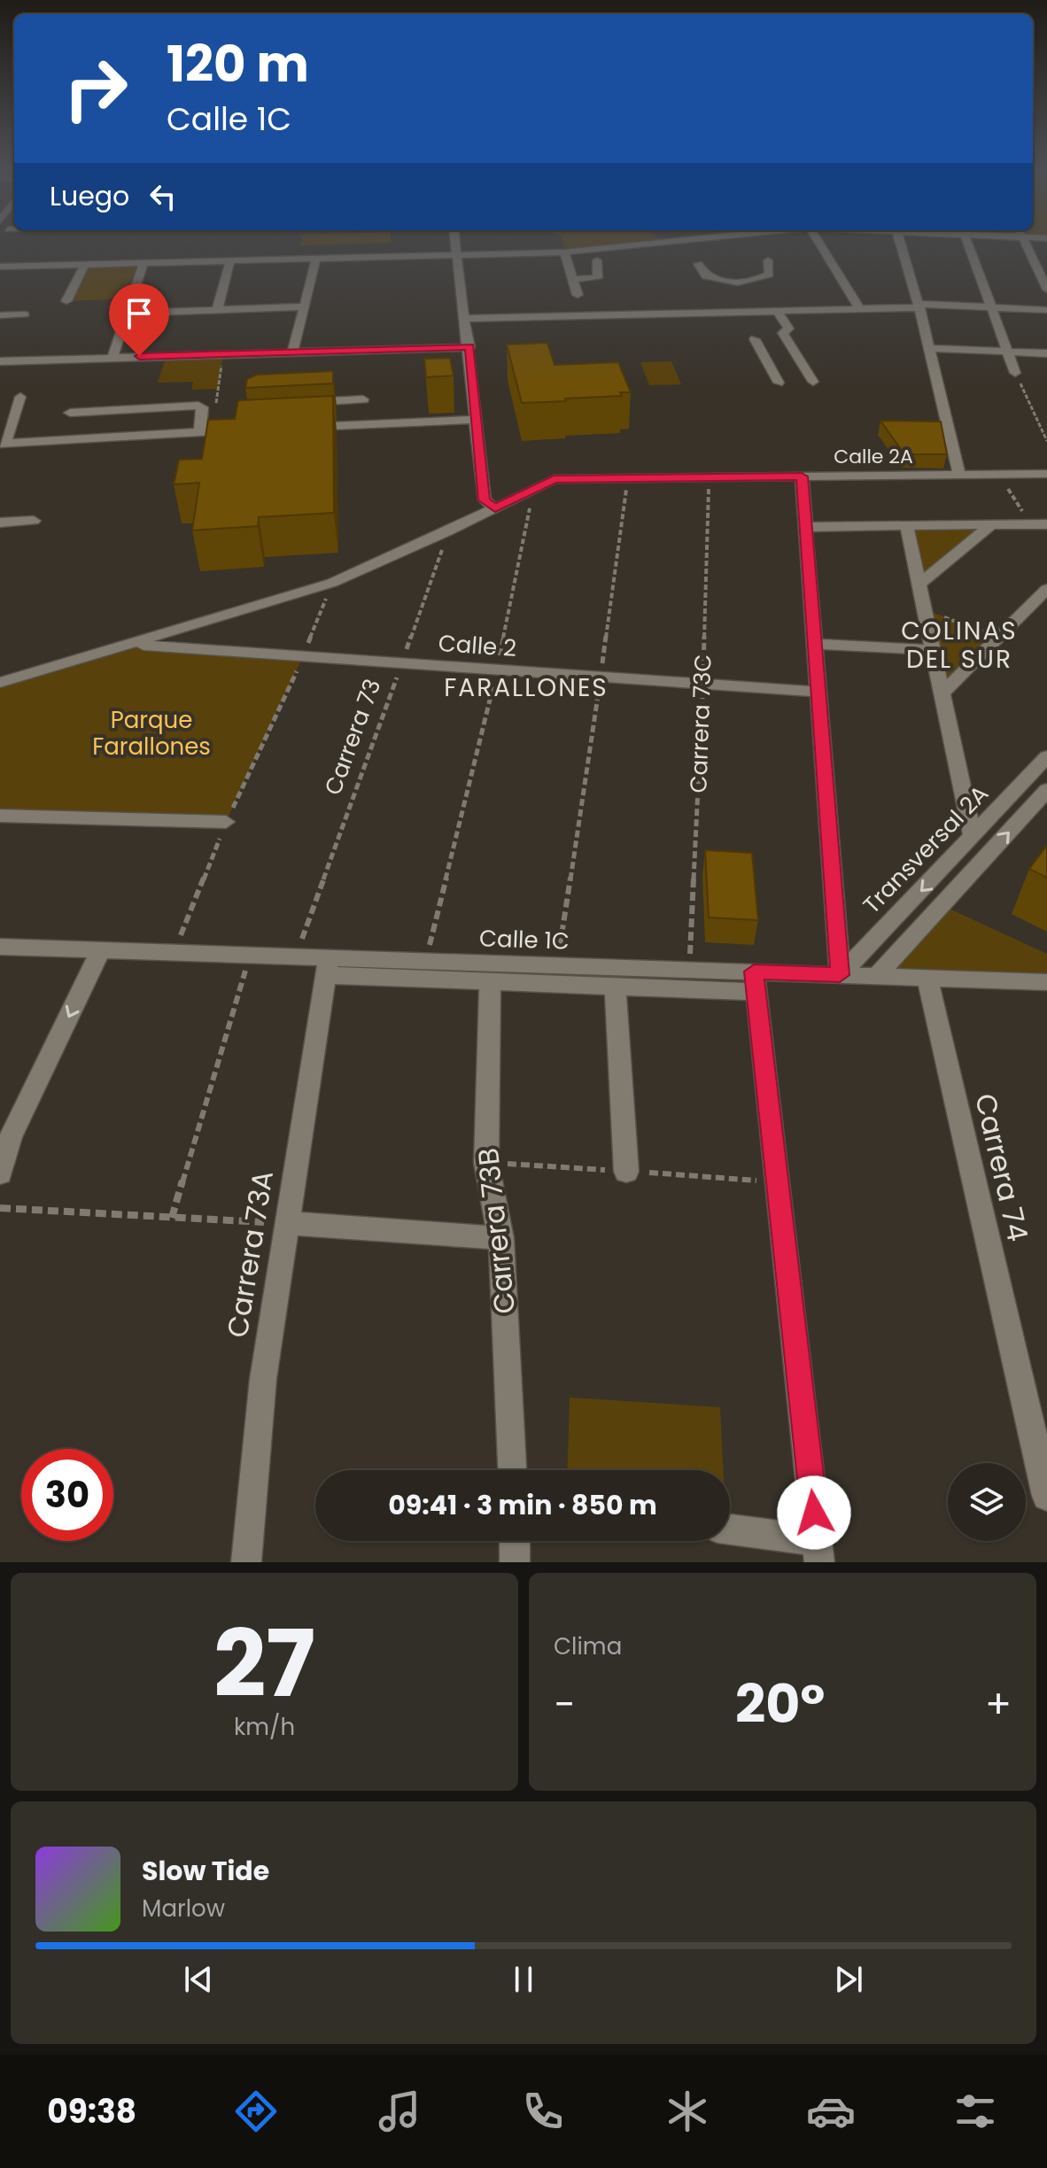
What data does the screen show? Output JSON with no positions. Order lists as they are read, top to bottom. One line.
{"streets":{"street":["Calle 2A","Calle 2","Transversal 2A","Calle 1C","Carrera 74","Carrera 73B","Carrera 73A"],"path":["Carrera 73C","Carrera 73"]},"crossings":[["Calle 2A","Calle 2"],["Calle 2A","Carrera 73C"],["Calle 2A","Carrera 73"],["Calle 2","Carrera 73C"],["Calle 2","Carrera 73"],["Carrera 73C","Calle 1C"],["Carrera 73","Calle 1C"],["Transversal 2A","Calle 1C"],["Calle 1C","Carrera 74"],["Calle 1C","Carrera 73A"]],"districts":["COLINAS DEL SUR","FARALLONES"],"parks":["Parque Farallones"],"page":{"turn":["120 m","Calle 1C"],"then":"Luego","limit":"30","trip":"09:41 · 3 min · 850 m","tile":[["27","km/h"],"Clima"],"heat":["−","20°","+"],"song":["Slow Tide","Marlow"],"tabs":"09:38"}}
